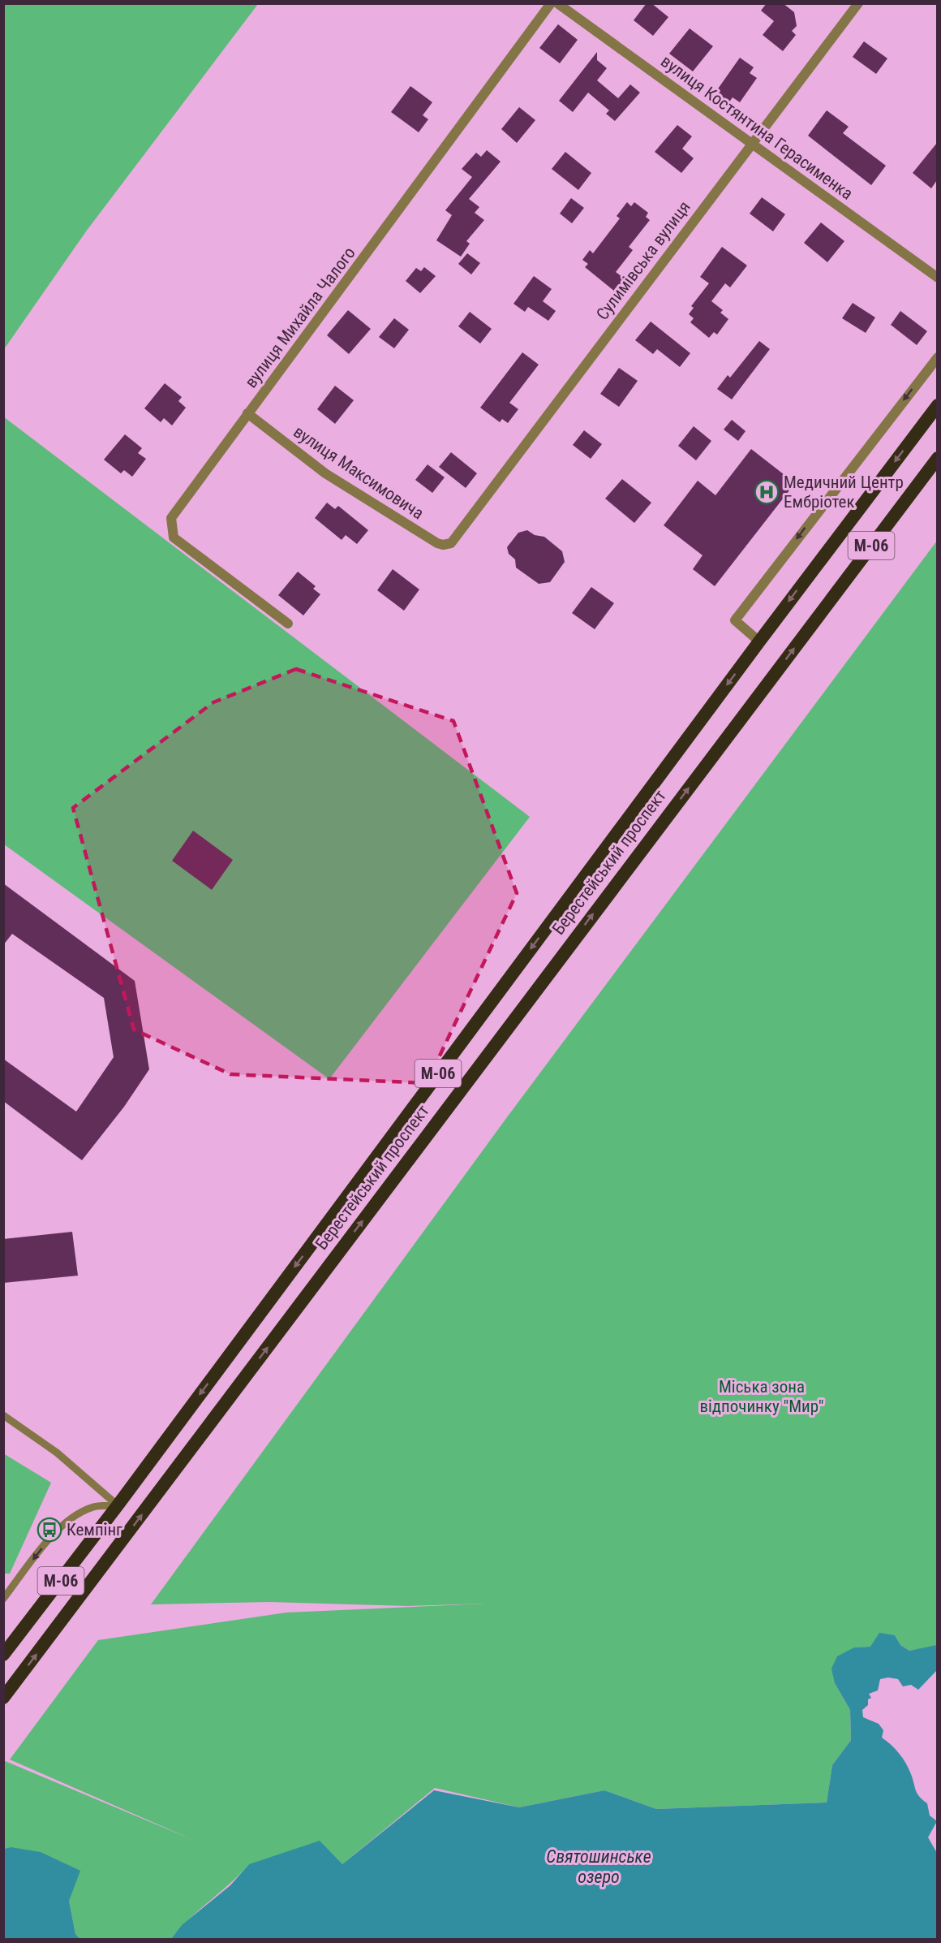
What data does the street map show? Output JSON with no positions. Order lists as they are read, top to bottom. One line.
{"streets":{"highway":["М-06","Берестейський проспект"],"street":["вулиця Костянтина Герасименка","Сулимівська вулиця","вулиця Михайла Чалого","вулиця Максимовича"]},"crossings":[["вулиця Костянтина Герасименка","Сулимівська вулиця"],["Сулимівська вулиця","вулиця Максимовича"],["вулиця Михайла Чалого","вулиця Максимовича"],["М-06","Берестейський проспект"]],"water":["Святошинське озеро"],"parks":["Міська зона відпочинку \"Мир\""],"places":{"hospital":["Медичний Центр Ембріотек"],"bus stop":["Кемпінг"]}}
